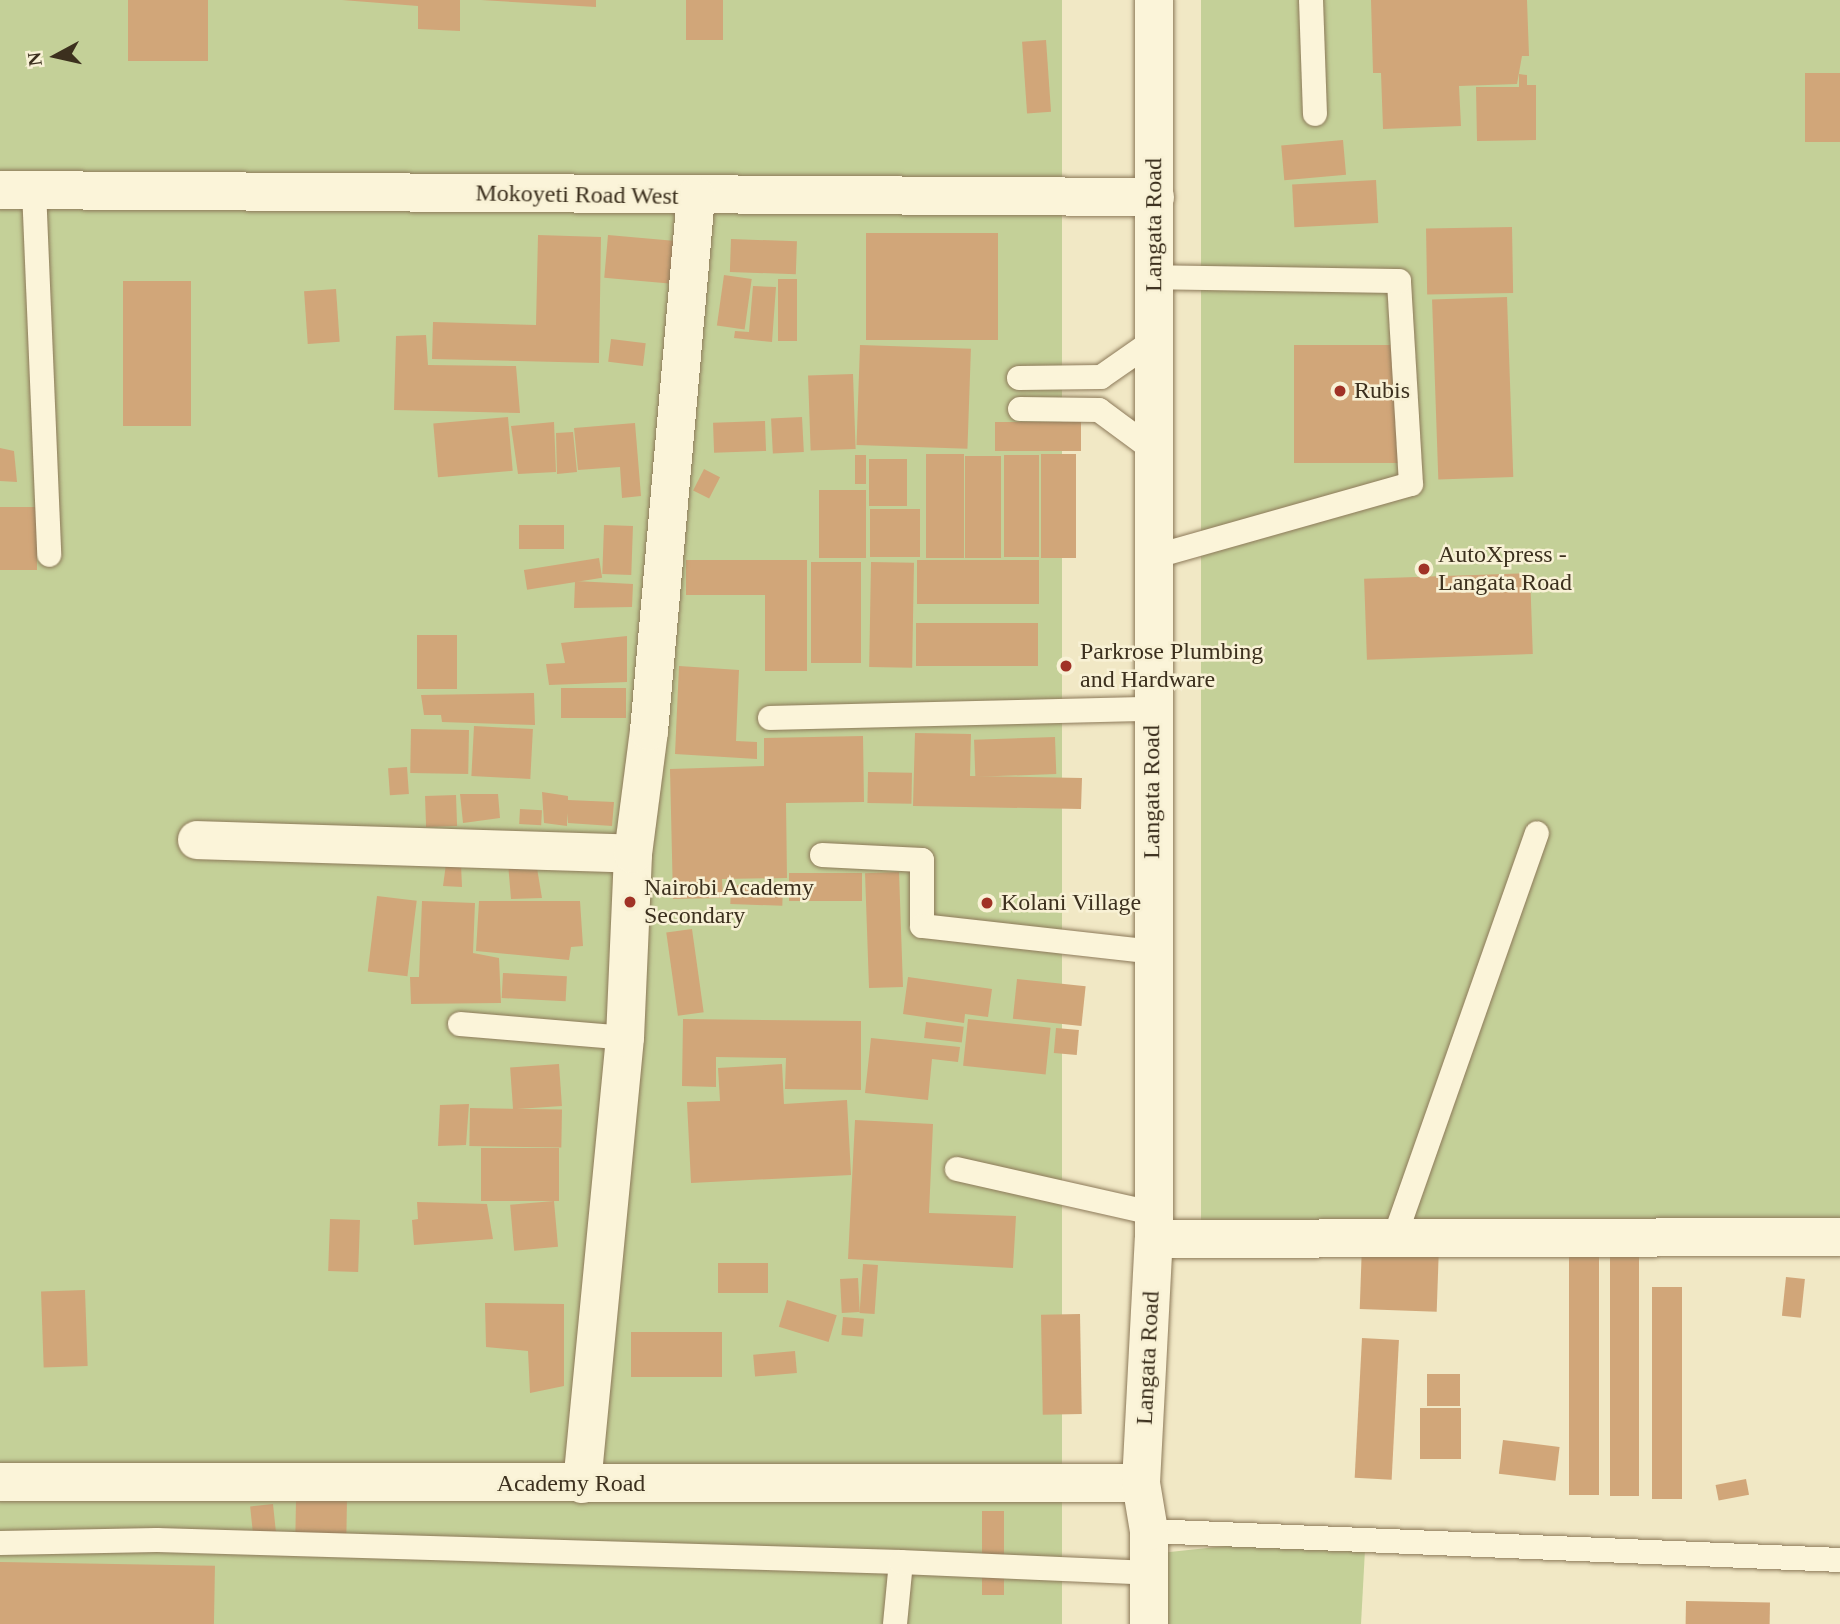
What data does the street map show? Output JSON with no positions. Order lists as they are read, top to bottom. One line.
{"streets":{"street":["Mokoyeti Road West","Langata Road","Academy Road"]},"crossings":[["Mokoyeti Road West","Langata Road"],["Langata Road","Academy Road"]],"places":["Rubis","AutoXpress - Langata Road","Parkrose Plumbing and Hardware","Nairobi Academy Secondary","Kolani Village"],"north":"left"}
